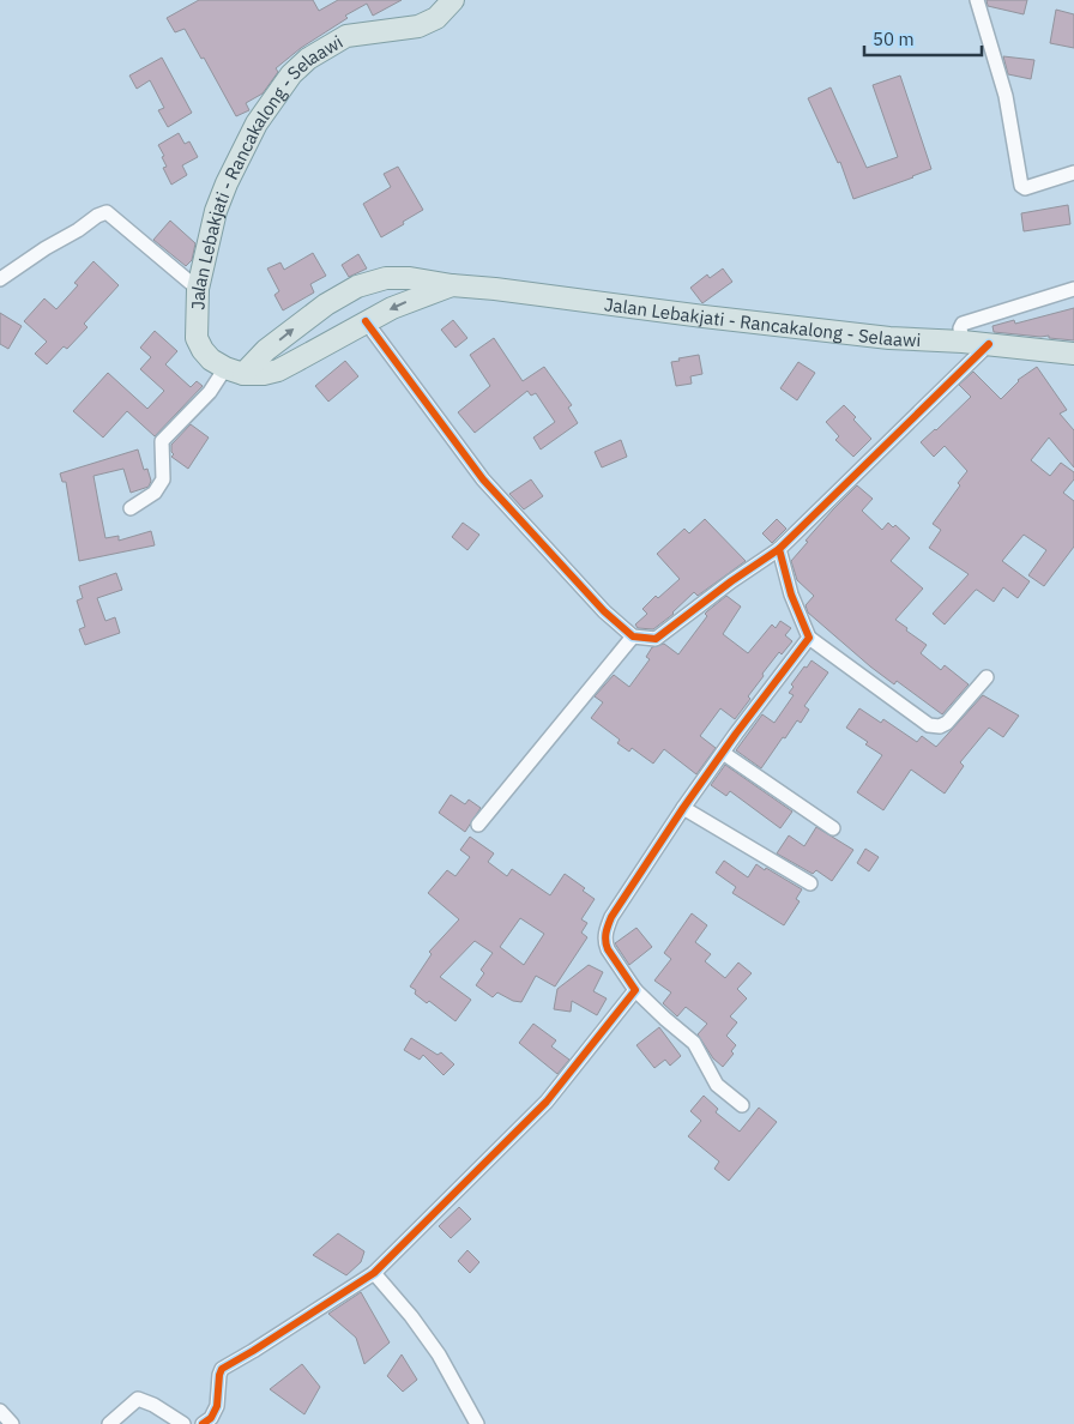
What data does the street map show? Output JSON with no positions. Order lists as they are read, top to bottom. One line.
{"streets":{"main road":["Jalan Lebakjati - Rancakalong - Selaawi"]},"scale_bar":"50 m"}
